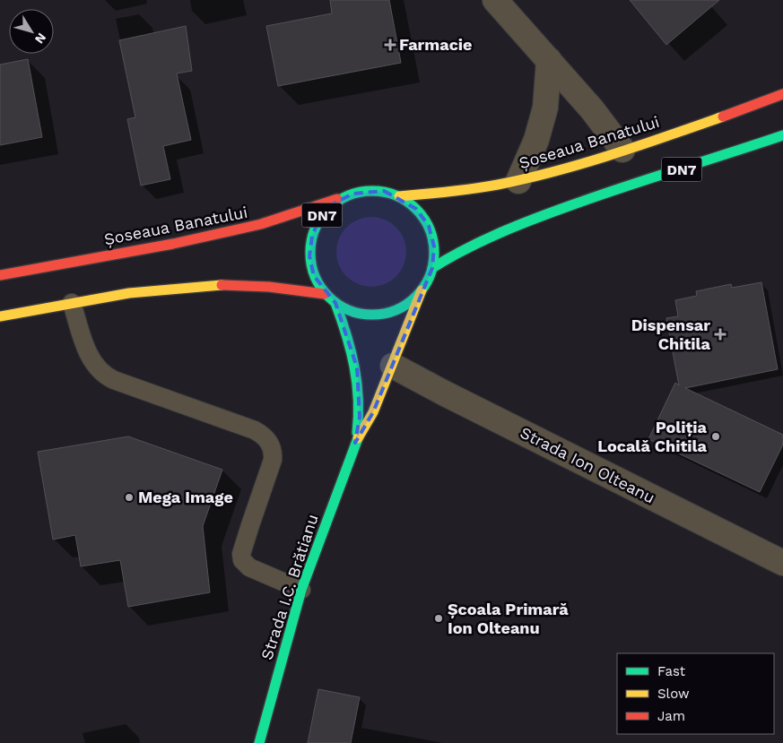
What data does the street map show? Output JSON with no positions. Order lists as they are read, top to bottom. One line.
{"streets":{"main road":["Șoseaua Banatului","DN7","Strada I.C. Brătianu"],"street":["Strada Ion Olteanu"]},"crossings":[["Șoseaua Banatului","DN7"],["Șoseaua Banatului","Strada I.C. Brătianu"],["DN7","Strada I.C. Brătianu"],["Strada Ion Olteanu","Strada I.C. Brătianu"]],"places":{"health":["Farmacie","Dispensar Chitila"],"other":["Poliția Locală Chitila","Mega Image","Școala Primară Ion Olteanu"]},"legend":["Fast","Slow","Jam"],"north":"bottom right"}
